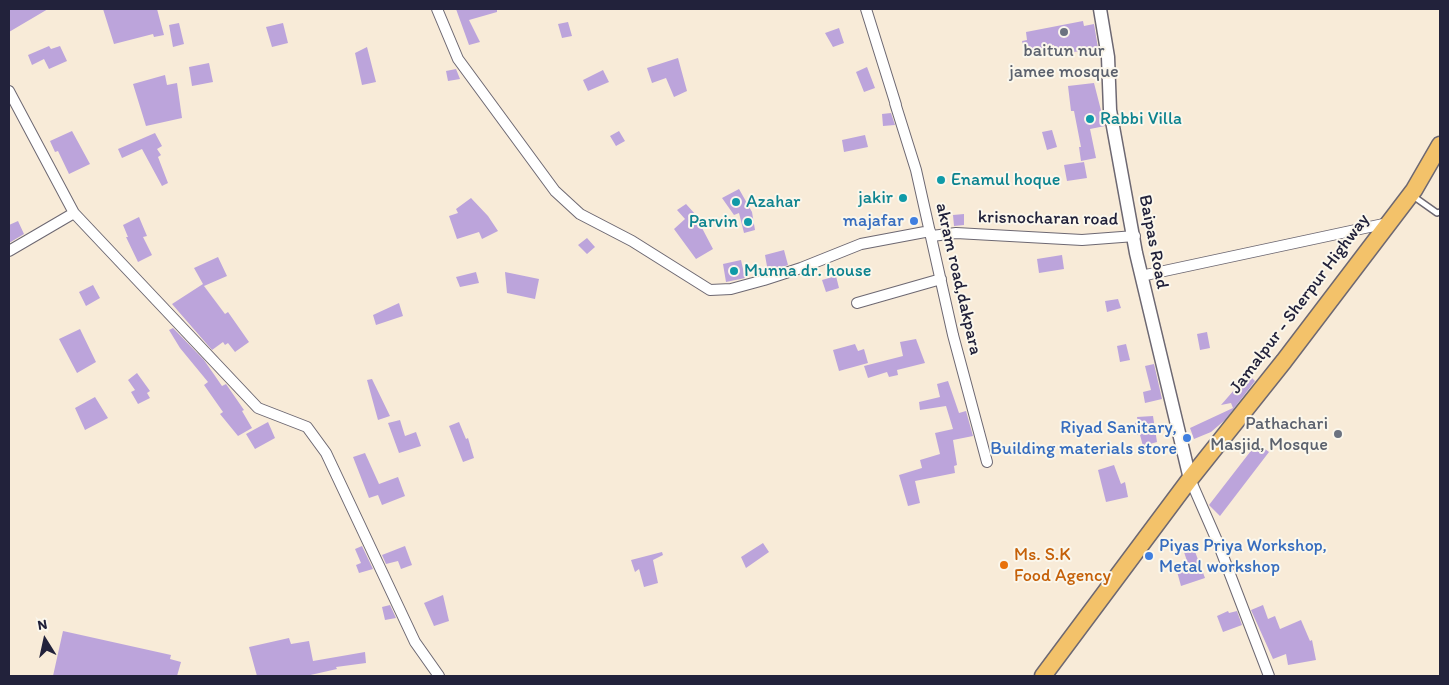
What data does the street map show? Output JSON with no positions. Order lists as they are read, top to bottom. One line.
{"streets":{"main road":["Jamalpur - Sherpur Highway"],"street":["krisnocharan road","Baipas Road","akram road,dakpara"]},"crossings":[["krisnocharan road","Baipas Road"],["krisnocharan road","akram road,dakpara"],["Baipas Road","Jamalpur - Sherpur Highway"]],"places":["baitun nur jamee mosque","Rabbi Villa","Enamul hoque","jakir","Azahar","majafar","Parvin","Munna dr. house","Pathachari Masjid, Mosque","Riyad Sanitary, Building materials store","Piyas Priya Workshop, Metal workshop","Ms. S.K Food Agency"],"north":"top"}
